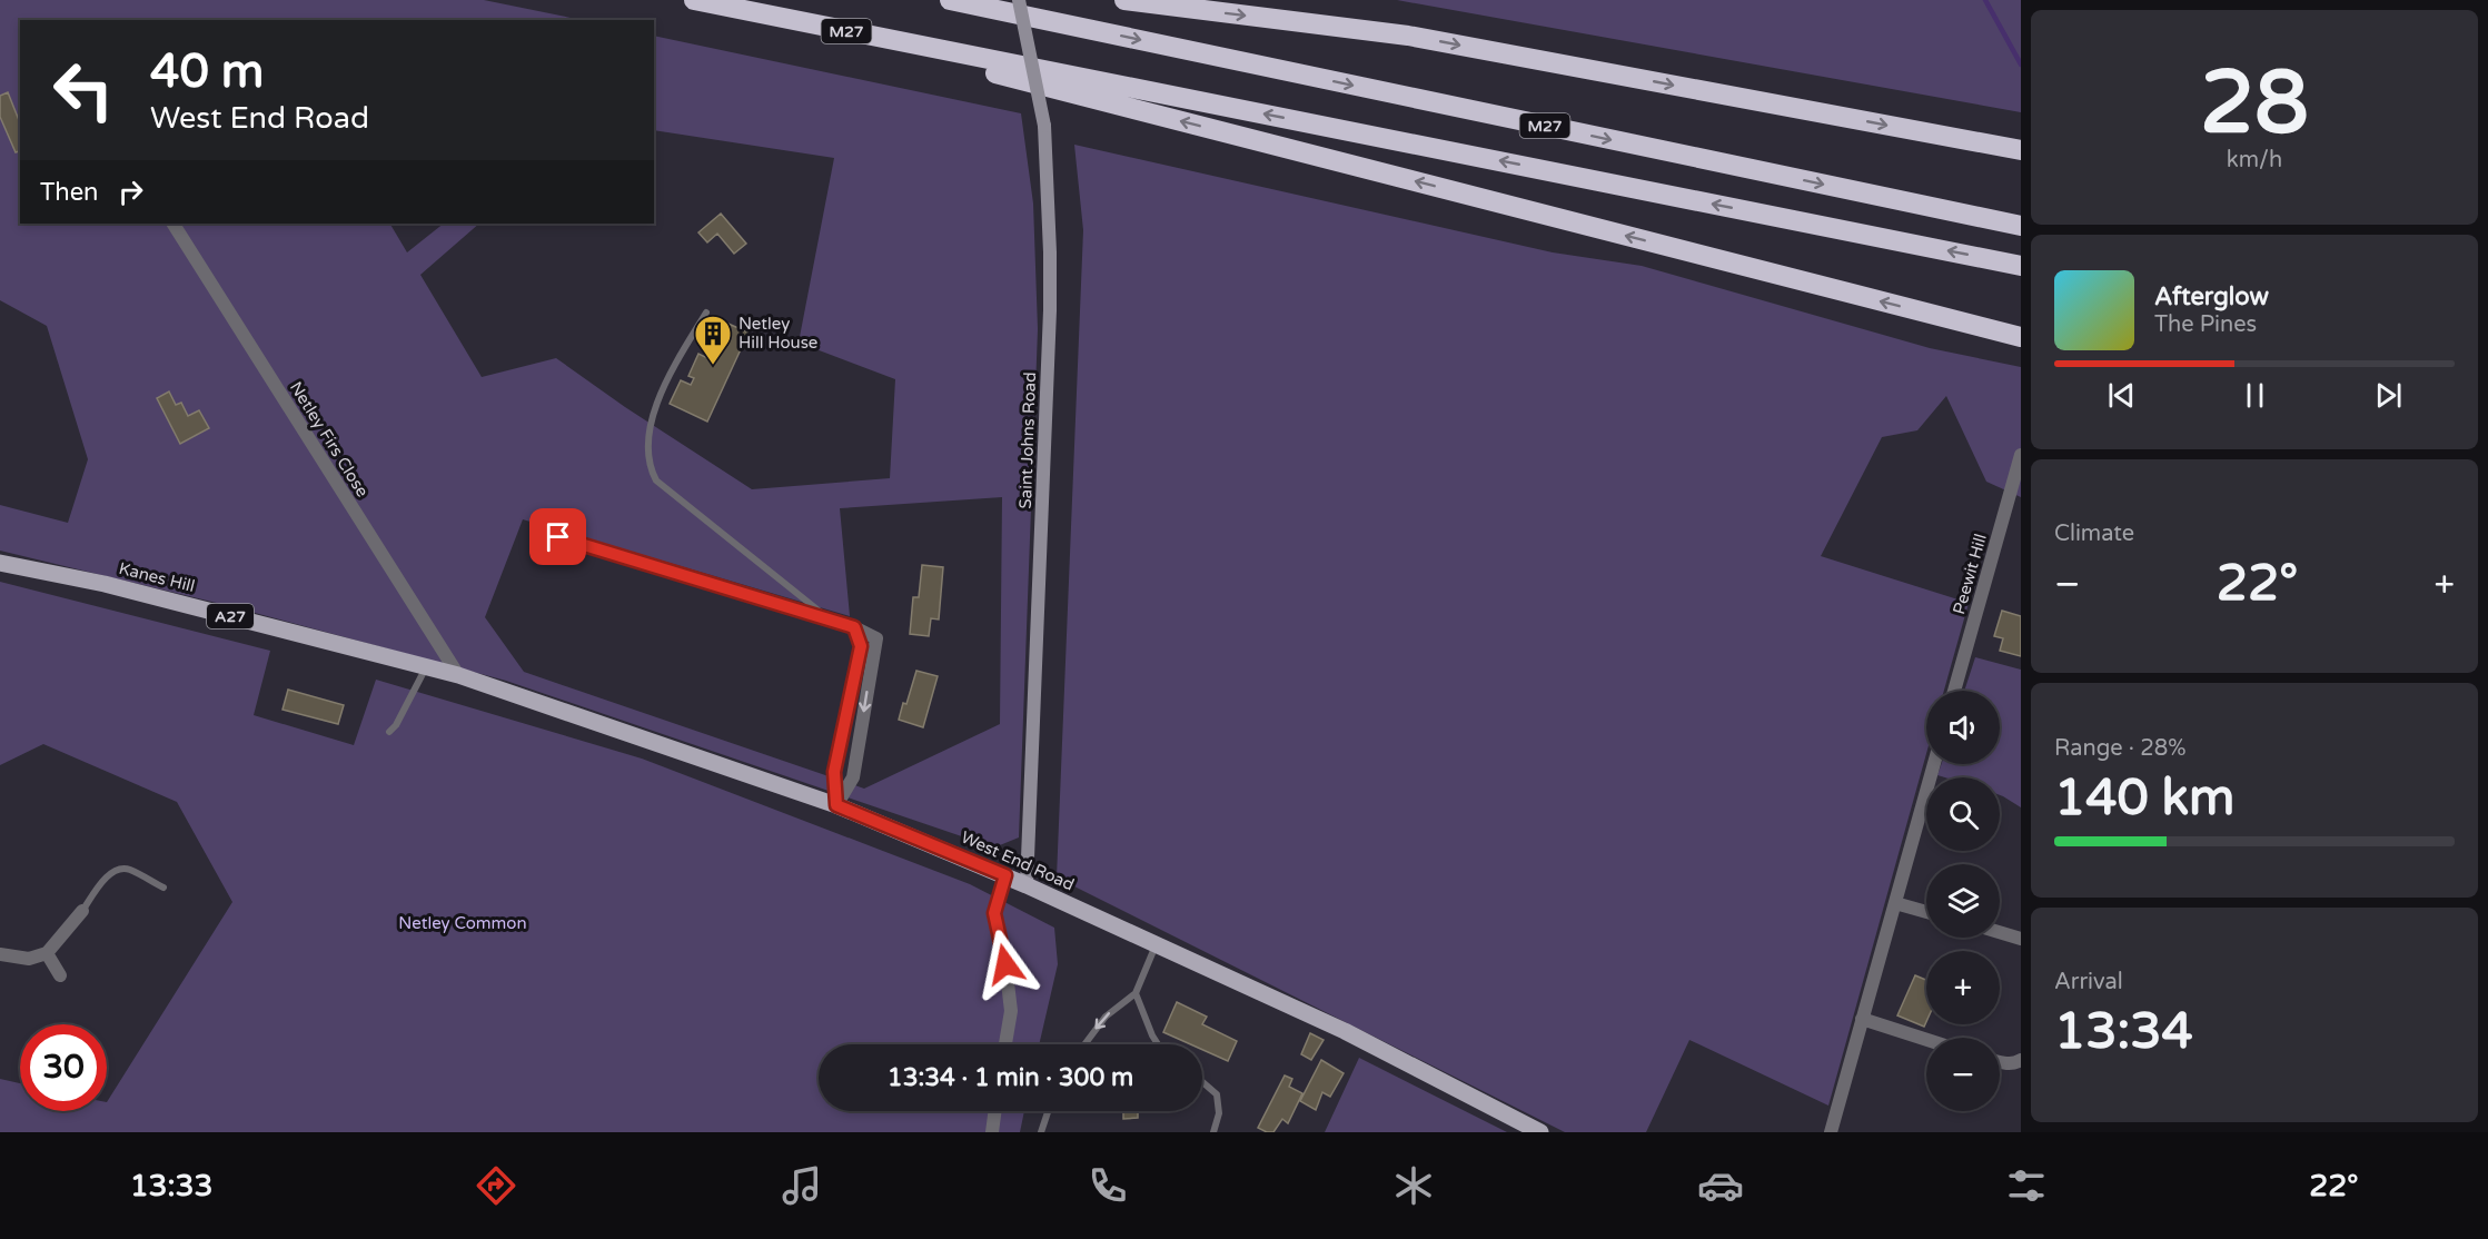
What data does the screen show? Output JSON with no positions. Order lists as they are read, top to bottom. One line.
{"streets":{"highway":["M27"],"main road":["Saint Johns Road","Kanes Hill","A27","West End Road"],"street":["Netley Firs Close","Peewit Hill"]},"crossings":[["Netley Firs Close","Kanes Hill"],["Netley Firs Close","West End Road"],["Saint Johns Road","West End Road"],["Kanes Hill","West End Road"]],"parks":["Netley Common"],"places":{"building":["Netley Hill House"]},"page":{"tile":[["28","km/h"],"Climate",["Range · 28%","140 km"],["Arrival","13:34"]],"turn":["40 m","West End Road"],"then":"Then","song":["Afterglow","The Pines"],"heat":["−","22°","+"],"map_buttons":["+","−"],"limit":"30","trip":"13:34 · 1 min · 300 m","tabs":["13:33","22°"]}}
